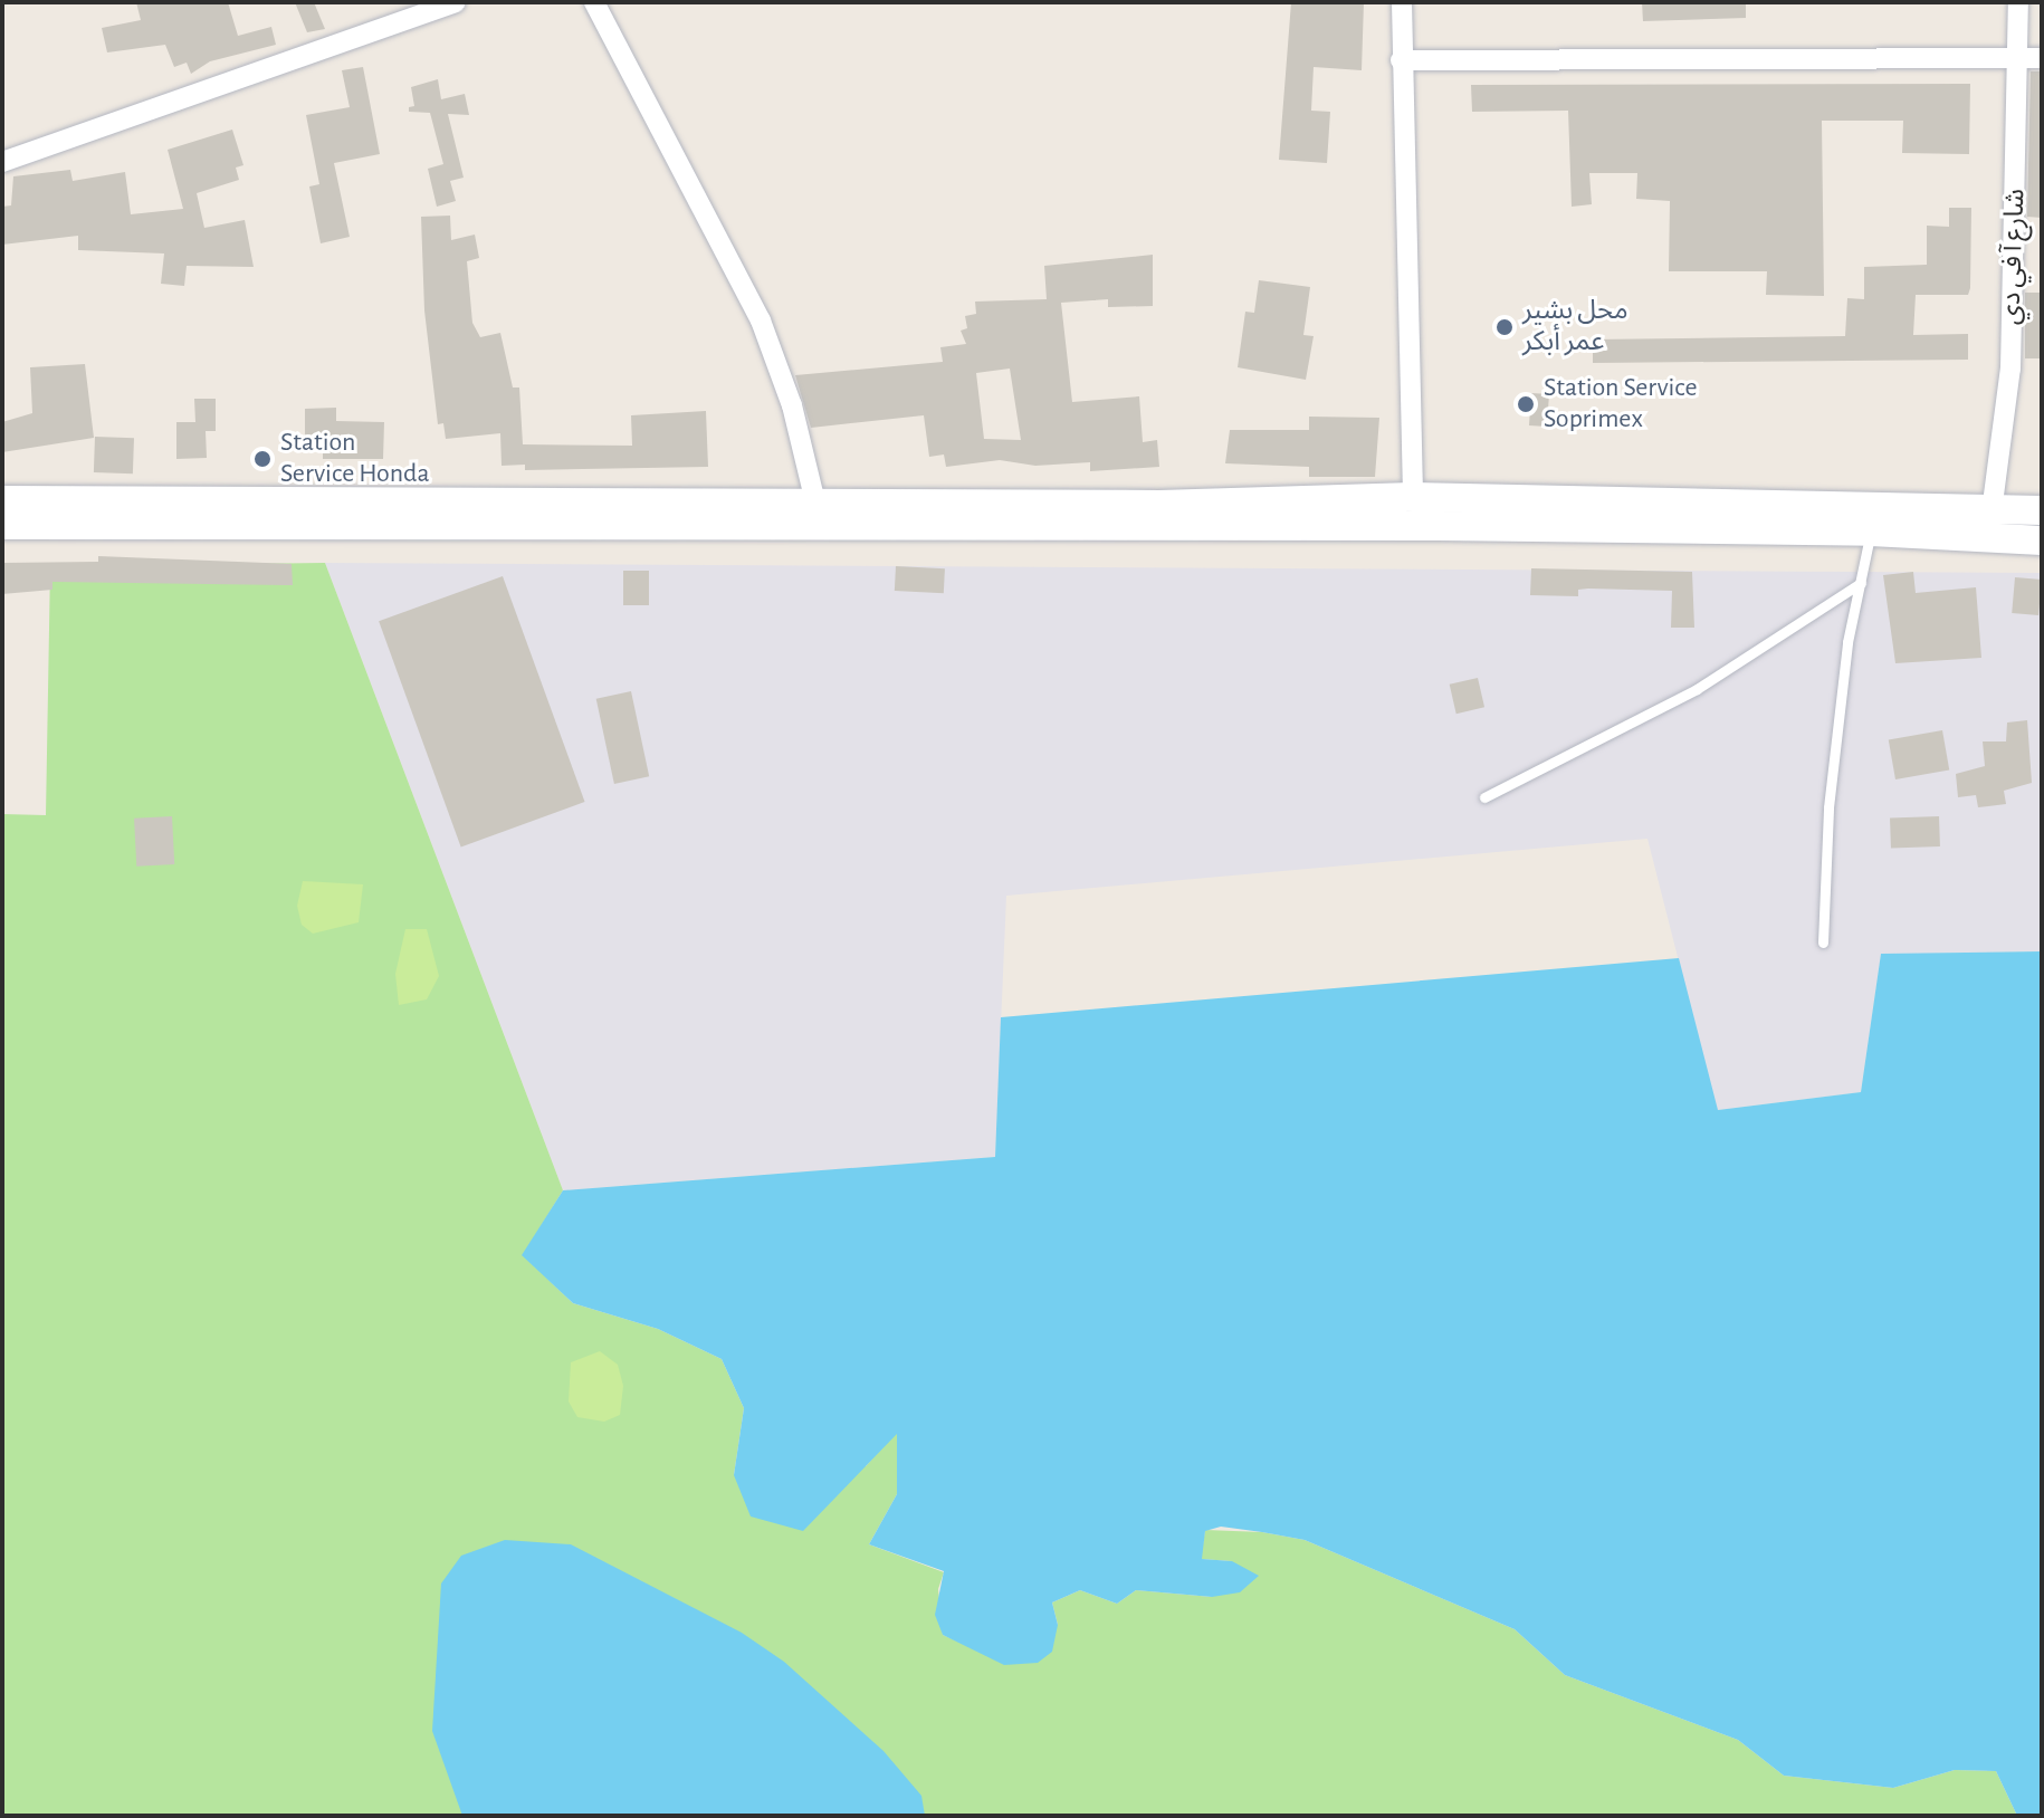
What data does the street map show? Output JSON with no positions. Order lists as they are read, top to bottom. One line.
{"streets":{"street":["شارع آ في دي"]},"places":["محل بشير عمر أبكر","Station Service Soprimex","Station Service Honda"]}
